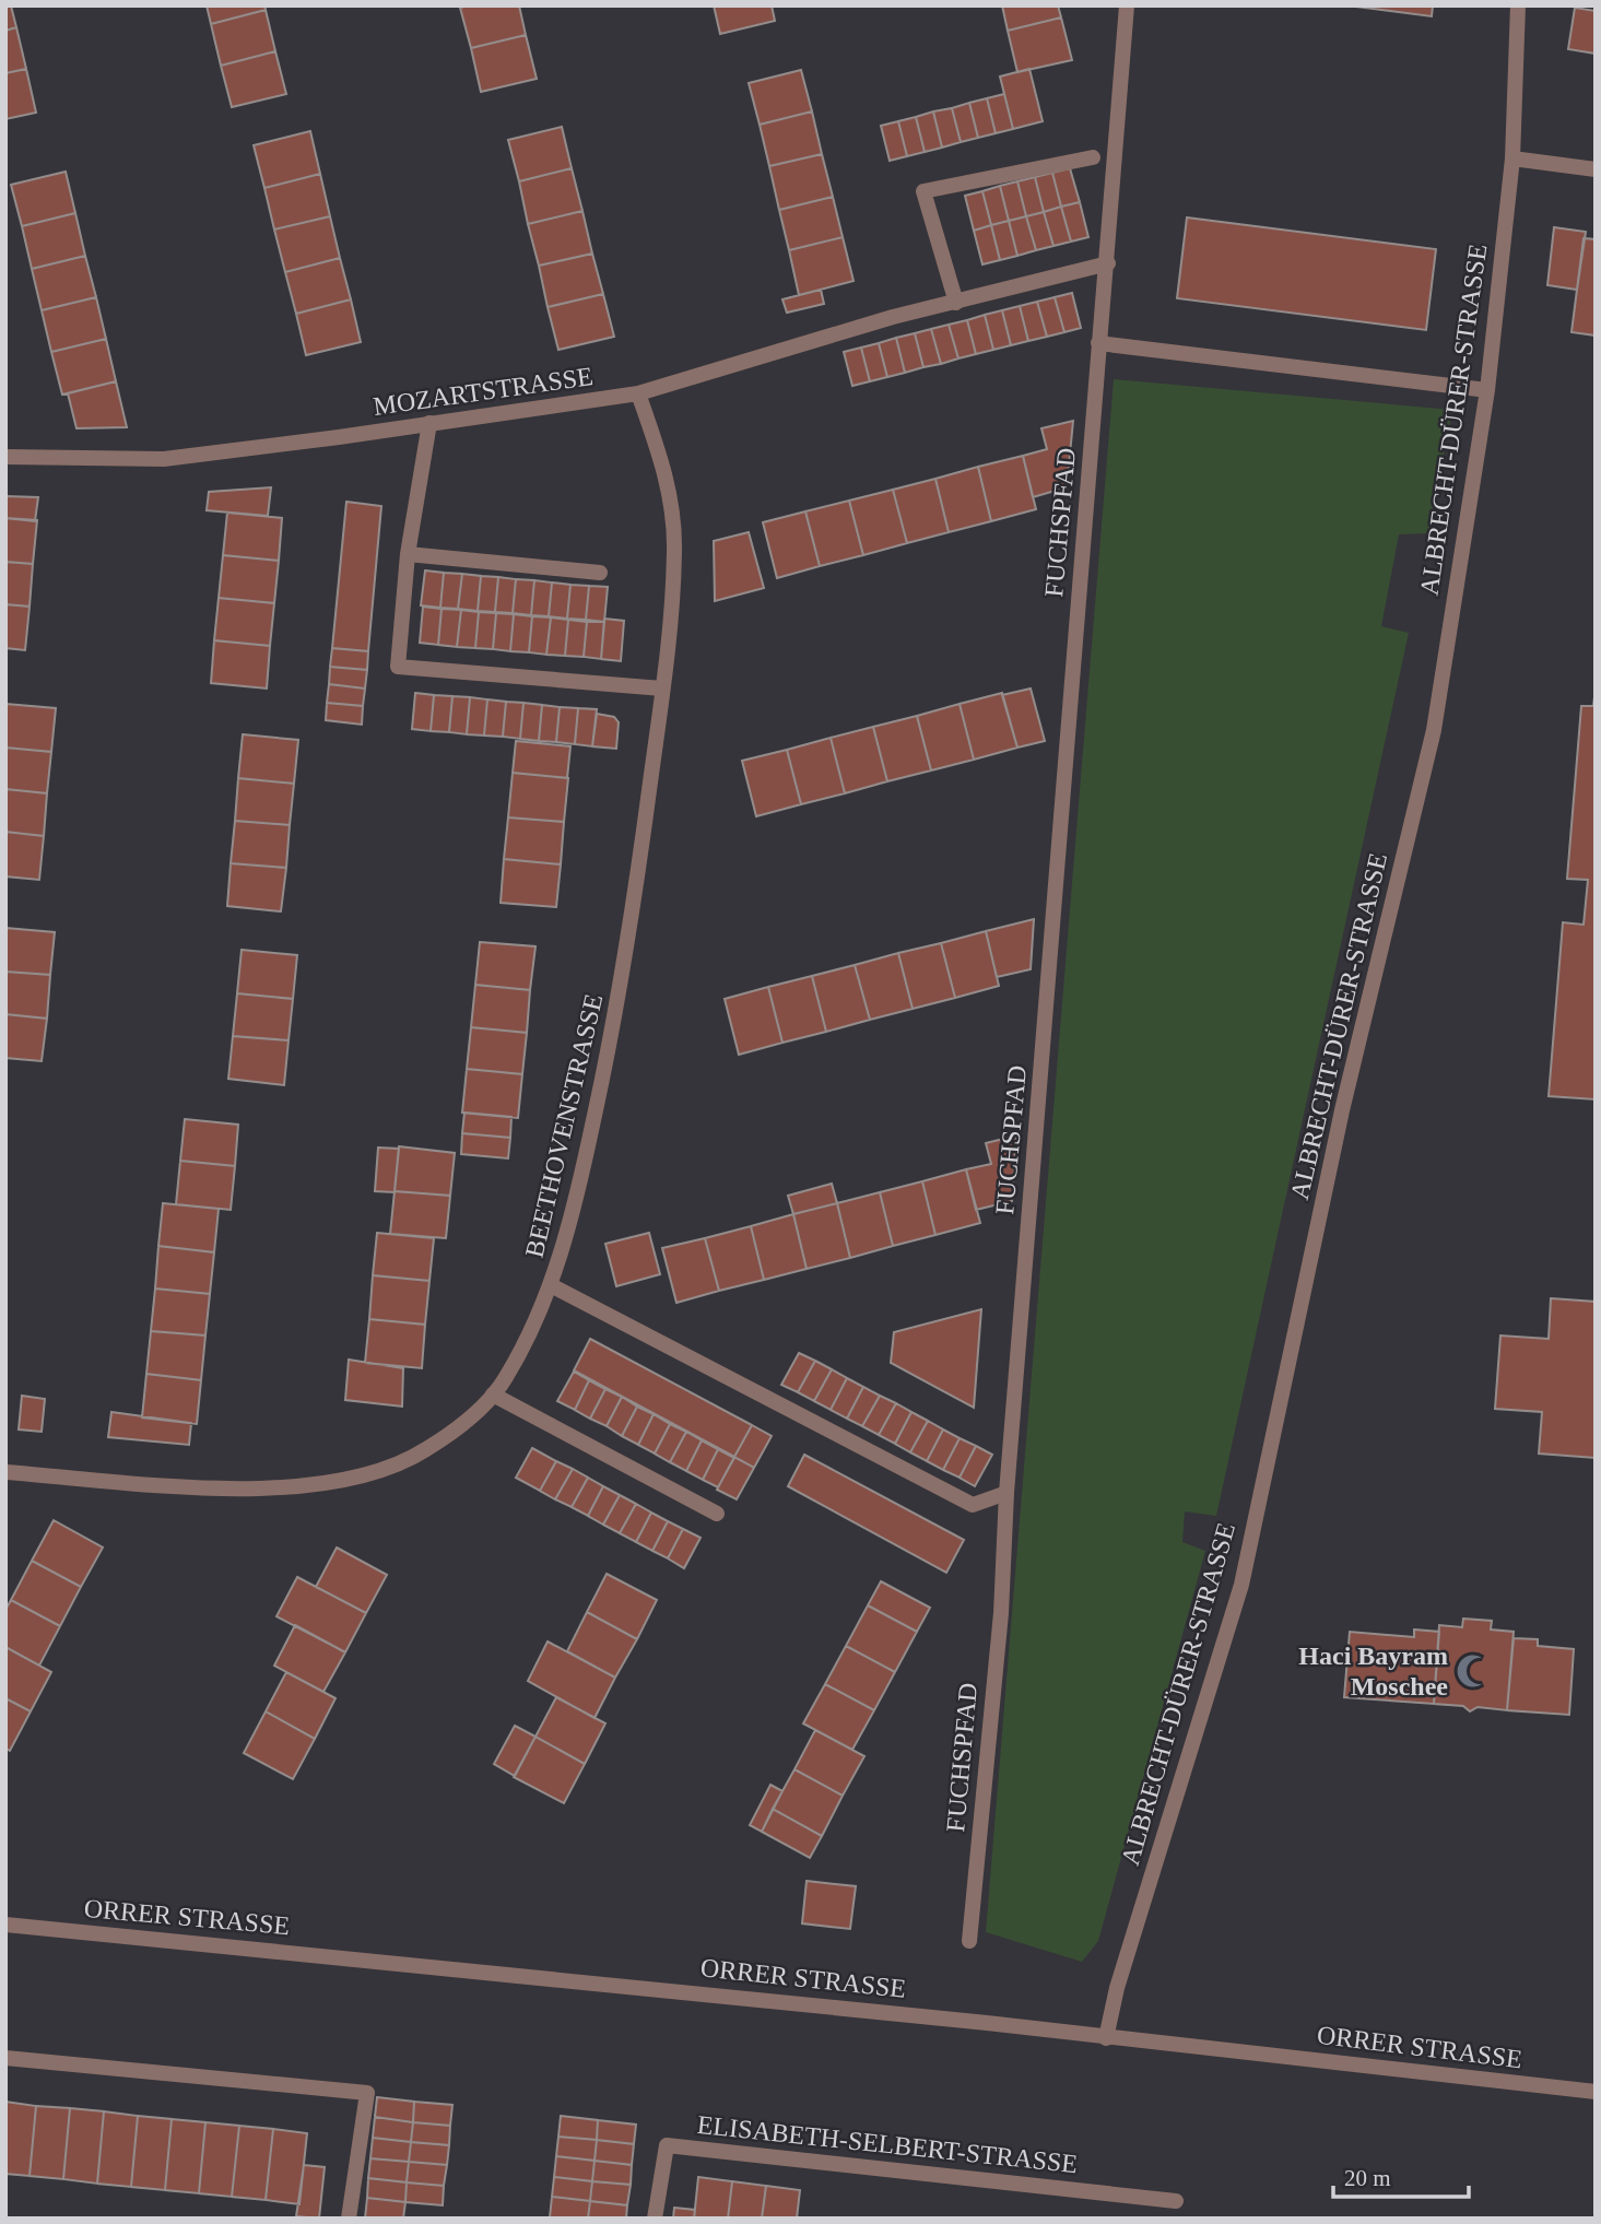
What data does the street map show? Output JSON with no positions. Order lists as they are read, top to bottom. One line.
{"streets":{"street":["MOZARTSTRASSE","ALBRECHT-DÜRER-STRASSE","FUCHSPFAD","BEETHOVENSTRASSE","ORRER STRASSE","ELISABETH-SELBERT-STRASSE"]},"crossings":[["MOZARTSTRASSE","FUCHSPFAD"],["MOZARTSTRASSE","BEETHOVENSTRASSE"],["ALBRECHT-DÜRER-STRASSE","ORRER STRASSE"]],"places":{"mosque":["Haci Bayram Moschee"]},"scale_bar":"20 m"}
